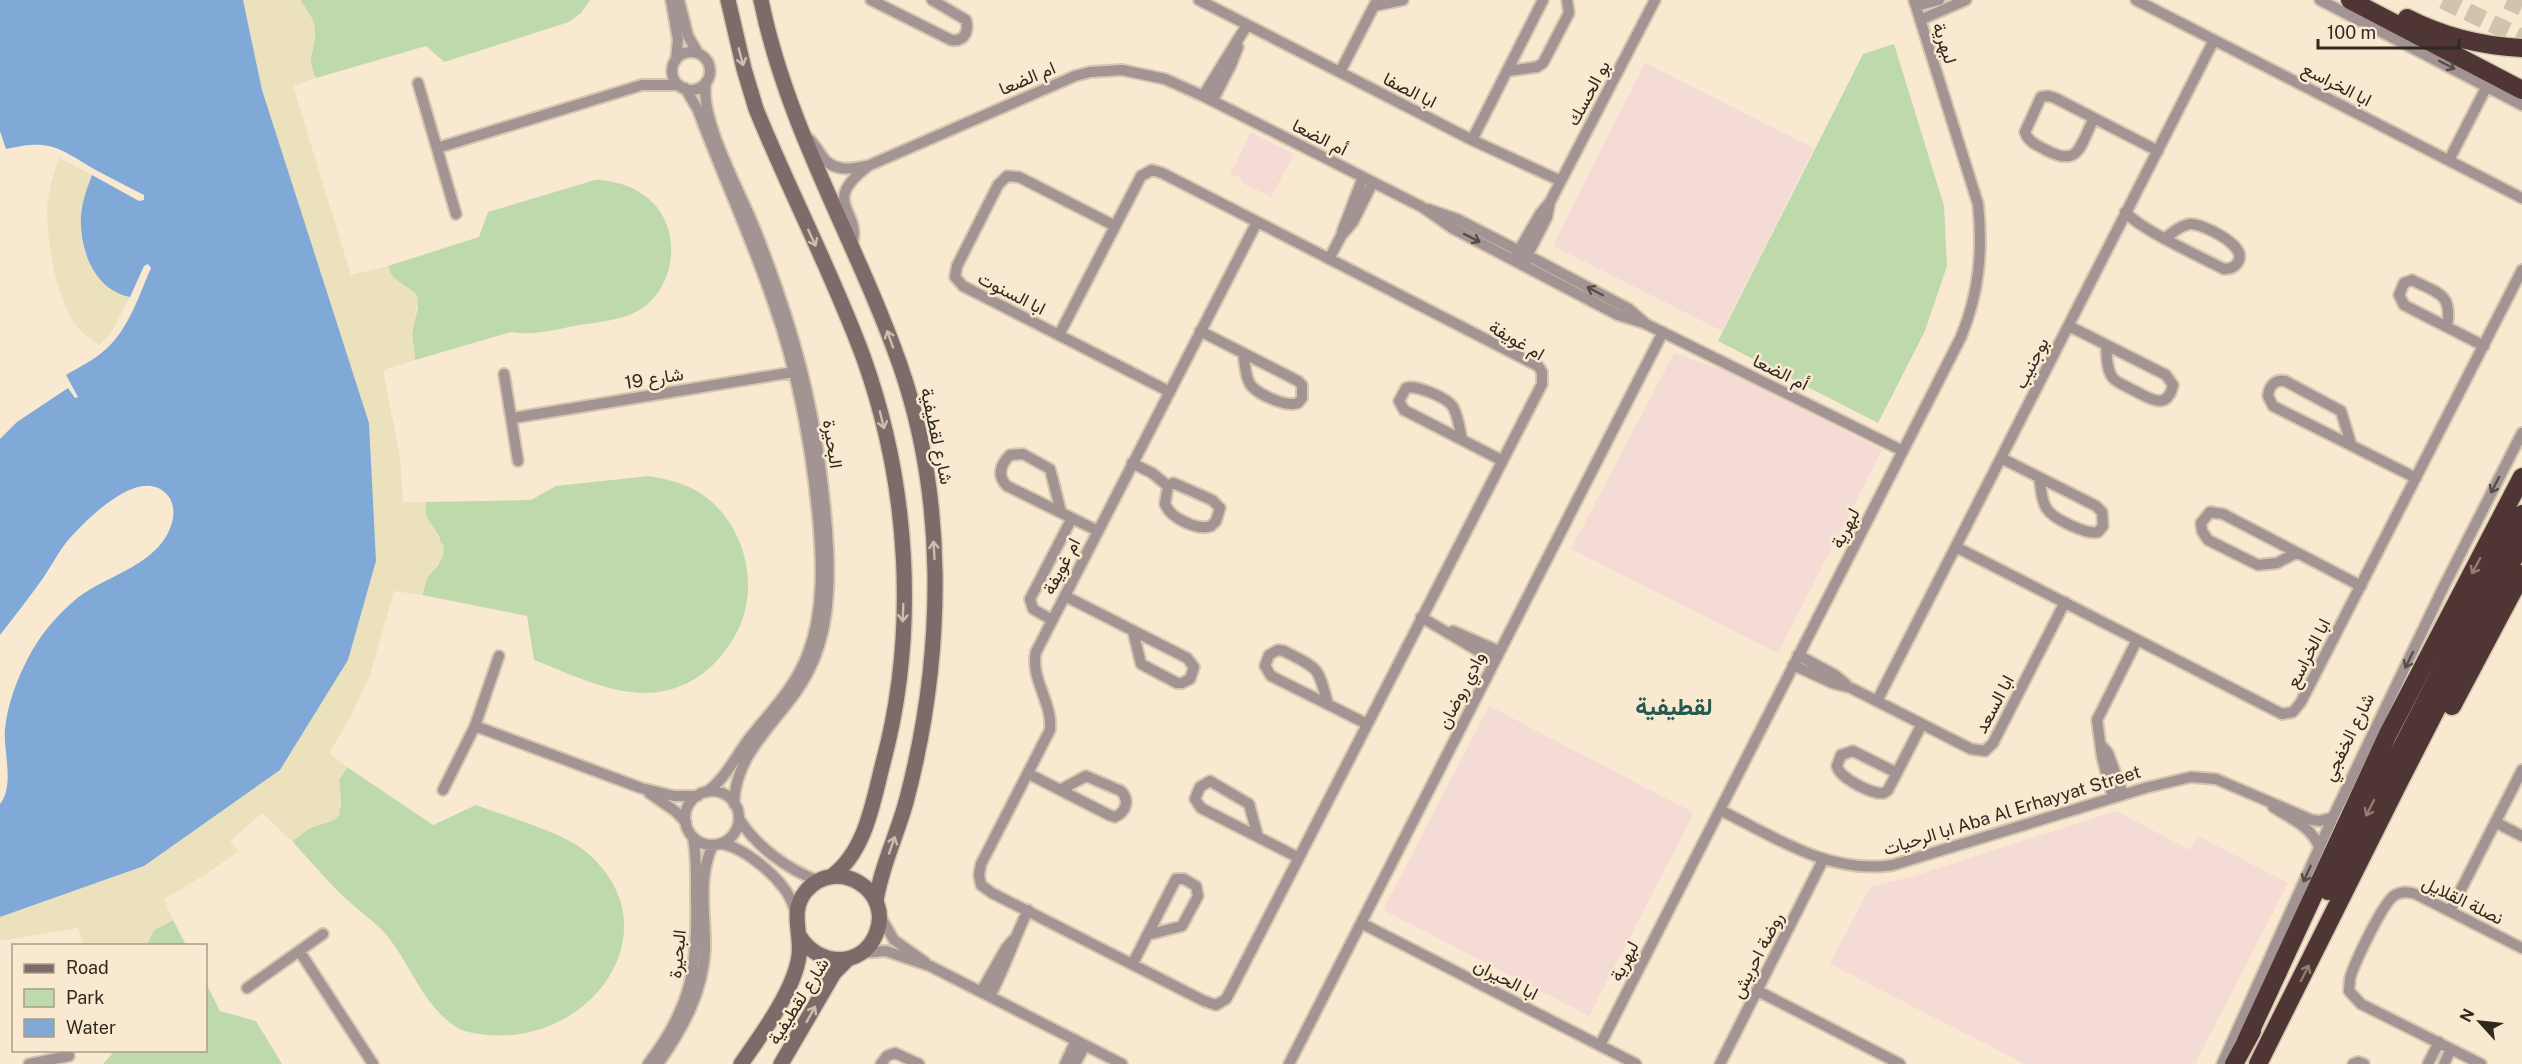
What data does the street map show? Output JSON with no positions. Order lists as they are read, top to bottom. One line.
{"streets":{"street":["لبهرية","ام الضعا","ابا الخراسع","ابا الصفا","بو الحسك","أم الضعا","ابا السنوت","ام غويفة","بوجنيب","شارع 19","شارع لقطيفية","البحيرة","وادي روضان","ابا السعد","شارع الخفجي","ابا الرحيات Aba Al Erhayyat Street","نصلة القلايل","روضة احريش","ابا الحيران"]},"crossings":[["لبهرية","أم الضعا"],["لبهرية","ابا السعد"],["لبهرية","ابا الرحيات Aba Al Erhayyat Street"],["لبهرية","ابا الحيران"],["ام الضعا","أم الضعا"],["ام الضعا","شارع لقطيفية"],["ابا الخراسع","بوجنيب"],["ابا الخراسع","ابا السعد"],["ابا الصفا","بو الحسك"],["بو الحسك","أم الضعا"],["أم الضعا","وادي روضان"],["ابا السنوت","ام غويفة"],["بوجنيب","ابا السعد"],["شارع 19","البحيرة"],["وادي روضان","ابا الحيران"],["ابا الرحيات Aba Al Erhayyat Street","روضة احريش"]],"one_way":["شارع الخفجي"],"districts":["لقطيفية"],"legend":["Road","Park","Water"],"scale_bar":"100 m","north":"top left"}
